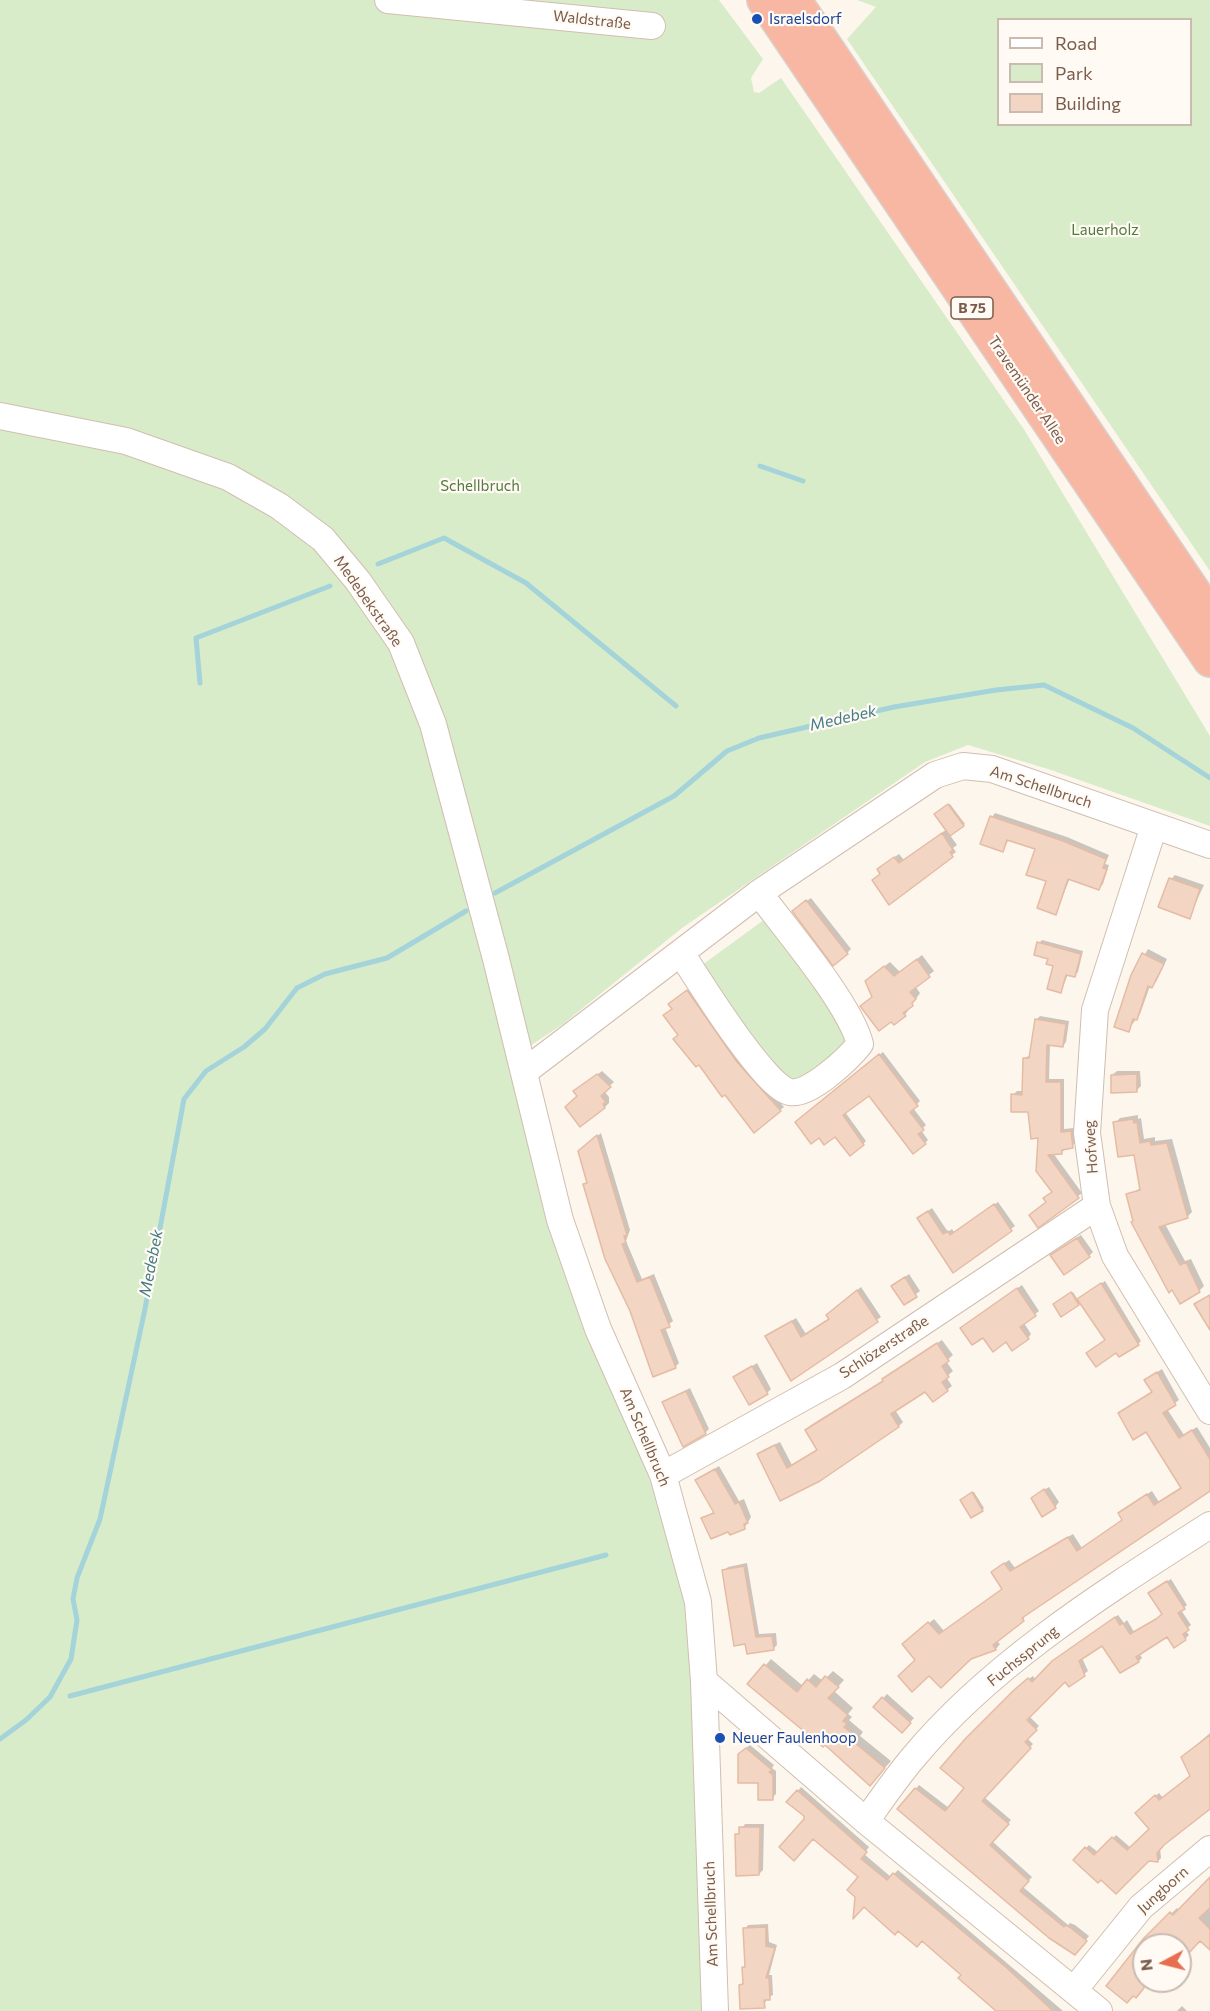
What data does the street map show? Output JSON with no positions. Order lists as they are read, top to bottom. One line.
{"streets":{"highway":["B 75","Travemünder Allee"],"street":["Waldstraße","Medebekstraße","Am Schellbruch","Hofweg","Schlözerstraße","Fuchssprung","Jungborn"]},"crossings":[["Medebekstraße","Am Schellbruch"],["Am Schellbruch","Hofweg"],["Am Schellbruch","Schlözerstraße"],["Hofweg","Schlözerstraße"]],"water":["Medebek"],"parks":["Lauerholz","Schellbruch"],"places":["Israelsdorf","Neuer Faulenhoop"],"legend":["Road","Park","Building"],"north":"left"}
